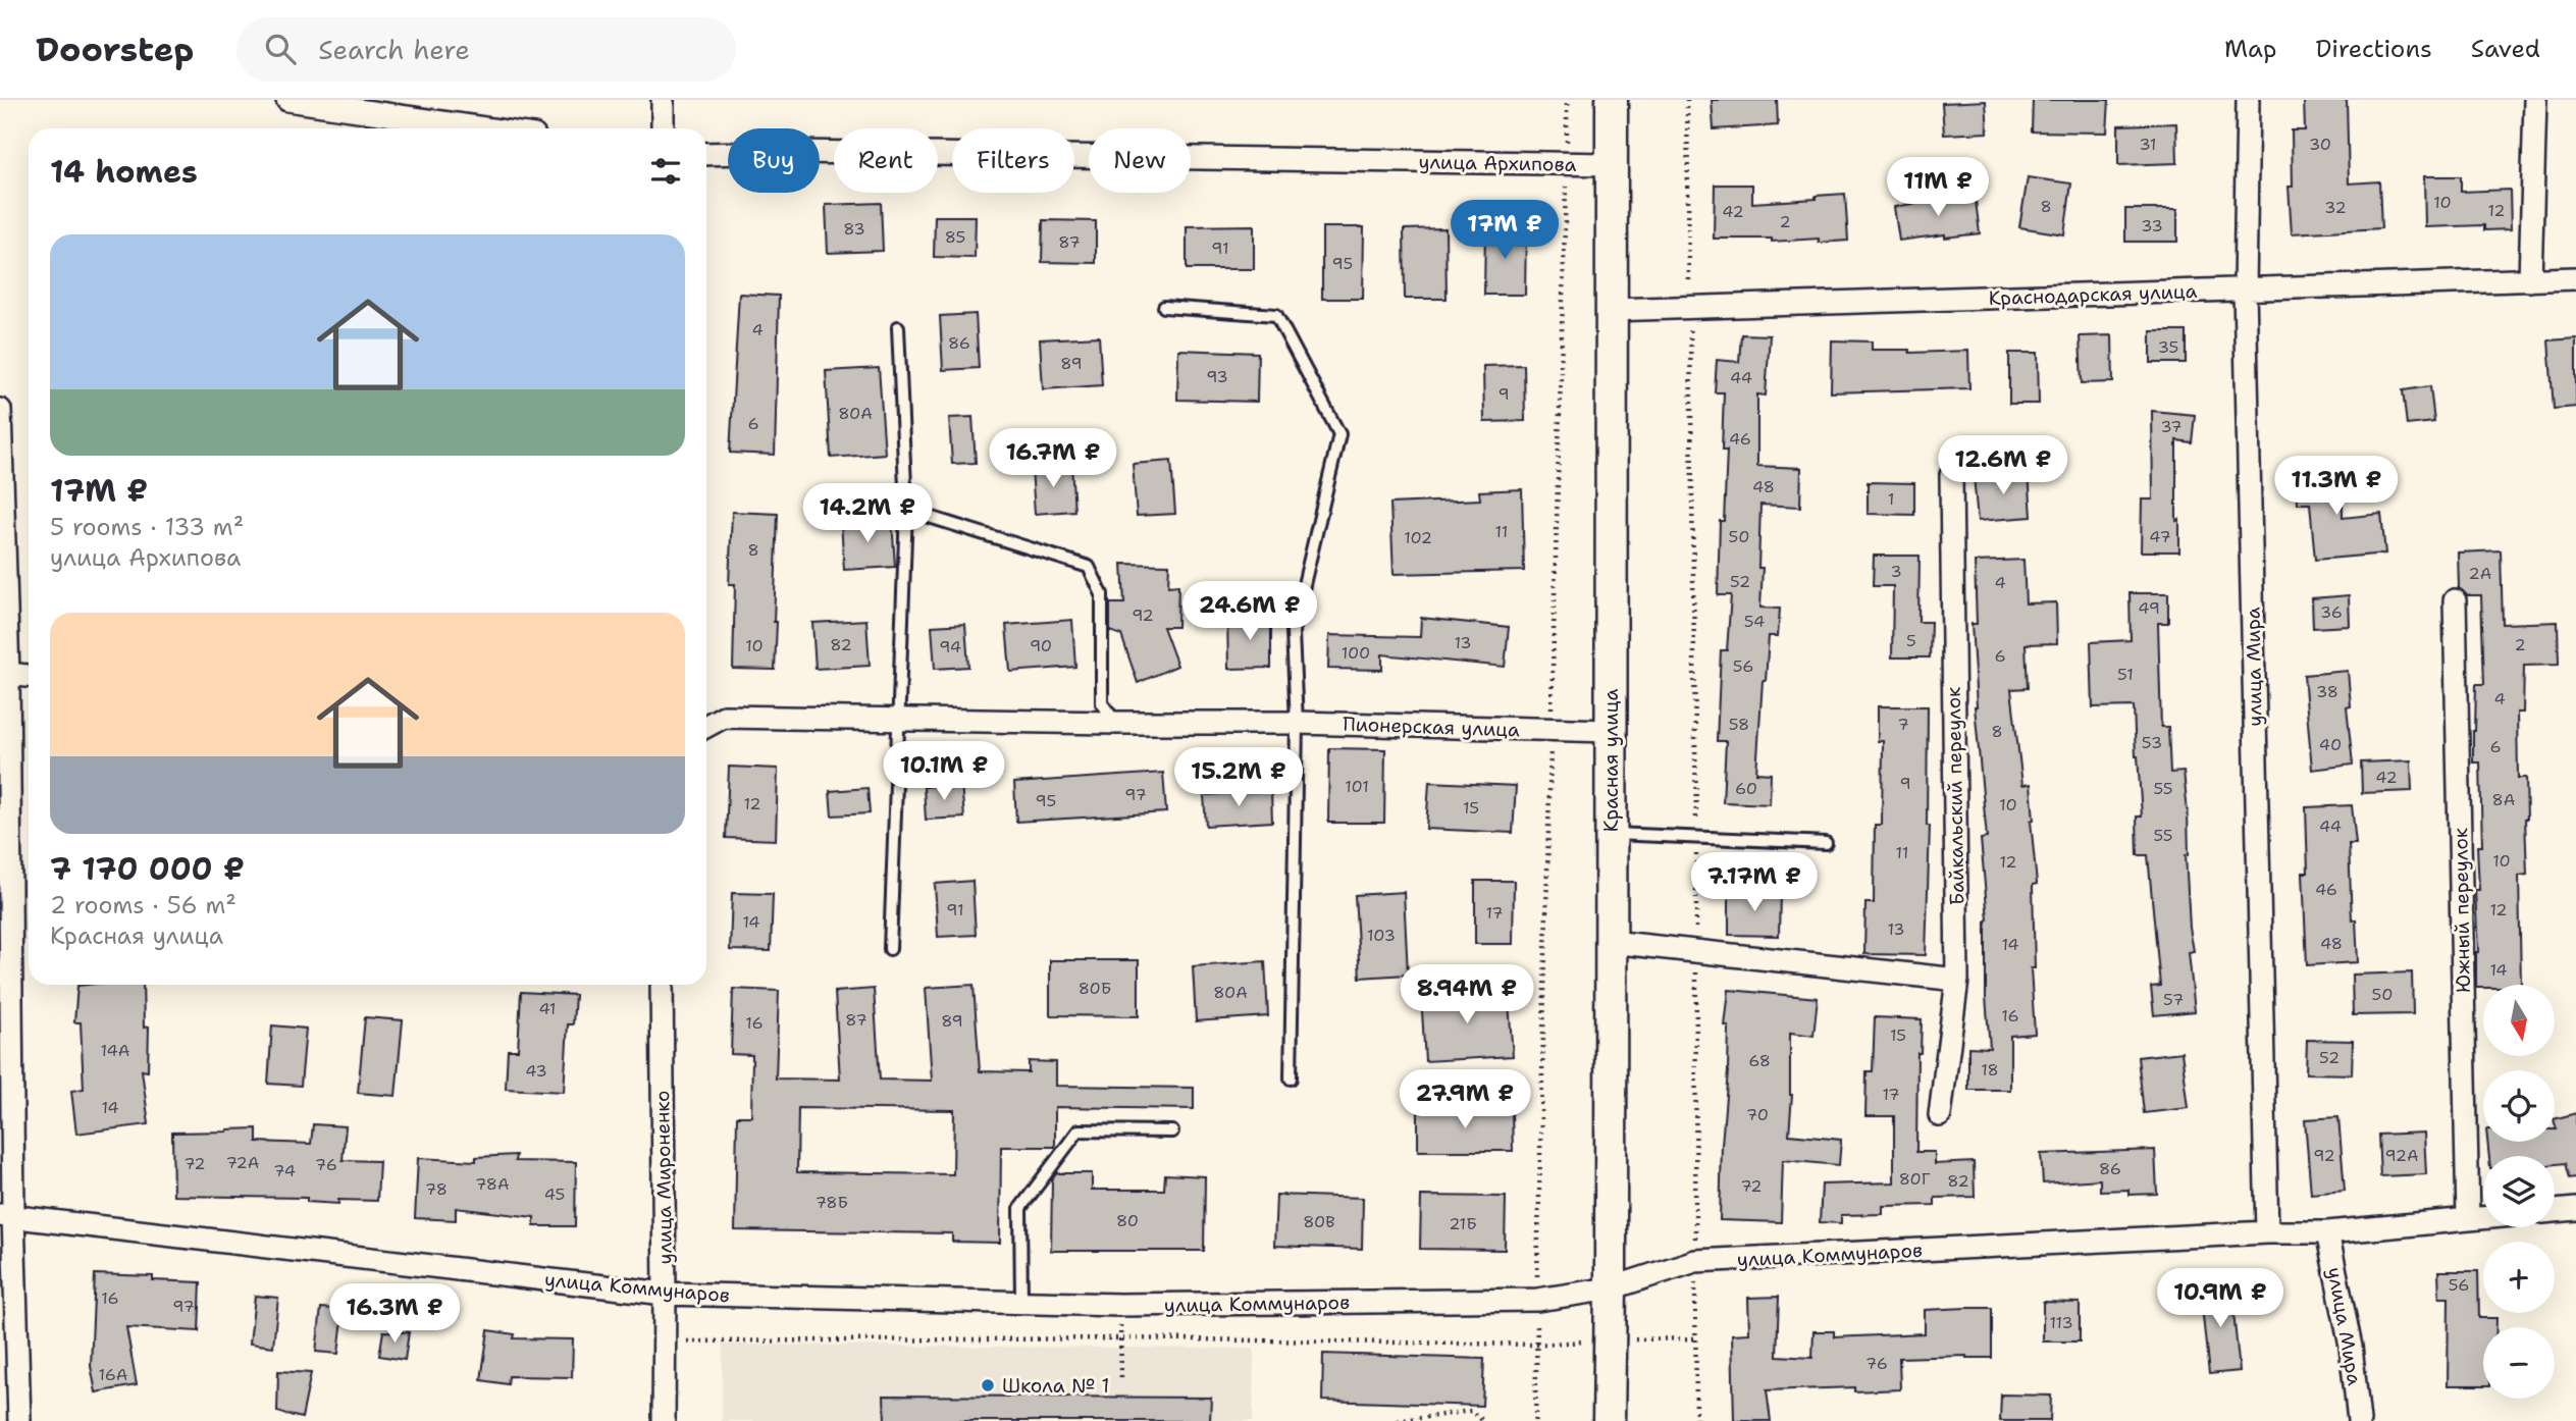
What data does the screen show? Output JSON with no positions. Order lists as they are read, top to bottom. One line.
{"streets":{"main road":["Красная улица"],"street":["улица Архипова","Краснодарская улица","улица Мира","Пионерская улица","Байкальский переулок","Южный переулок","улица Мироненко","улица Коммунаров"]},"crossings":[["улица Архипова","Красная улица"],["Краснодарская улица","улица Мира"],["Краснодарская улица","Красная улица"],["улица Мира","улица Коммунаров"],["Пионерская улица","Красная улица"],["Красная улица","улица Коммунаров"],["Южный переулок","улица Коммунаров"],["улица Мироненко","улица Коммунаров"]],"places":["Школа № 1"],"house_numbers":["31","30","10","8","32","12","42","2","33","83","85","87","91","95","4","86","35","89","93","44","9","80А","6","37","46","48","1","11","50","47","102","8","3","2А","52","4","49","36","92","54","5","13","82","2","10","90","94","100","6","56","51","38","4","58","7","8","53","40","6","42","9","101","60","55","97","8А","95","12","10","15","44","55","11","10","12","46","91","12","17","14","13","103","48","14","14","80Б","80А","50","57","41","16","87","89","16","15","14А","52","68","18","43","17","14","70","92","92А","72А","72","76","86","74","80Г","82","78А","72","78","45","78Б","80","80В","21Б","56","16","97","113","76","16А"],"north":"bottom","page":{"header":"Doorstep","search":"Search here","nav":["Map","Directions","Saved"],"chip":["Buy","Rent","Filters","New"],"heading":"14 homes","price":["11M ₽","17M ₽","16.7M ₽","12.6M ₽","11.3M ₽","14.2M ₽","24.6M ₽","10.1M ₽","15.2M ₽","7.17M ₽","8.94M ₽","27.9M ₽","10.9M ₽","16.3M ₽"],"list":[{"name":"17M ₽","note":"5 rooms · 133 m² · улица Архипова"},{"name":"7 170 000 ₽","note":"2 rooms · 56 m² · Красная улица"}],"map_buttons":["+","−"]}}
